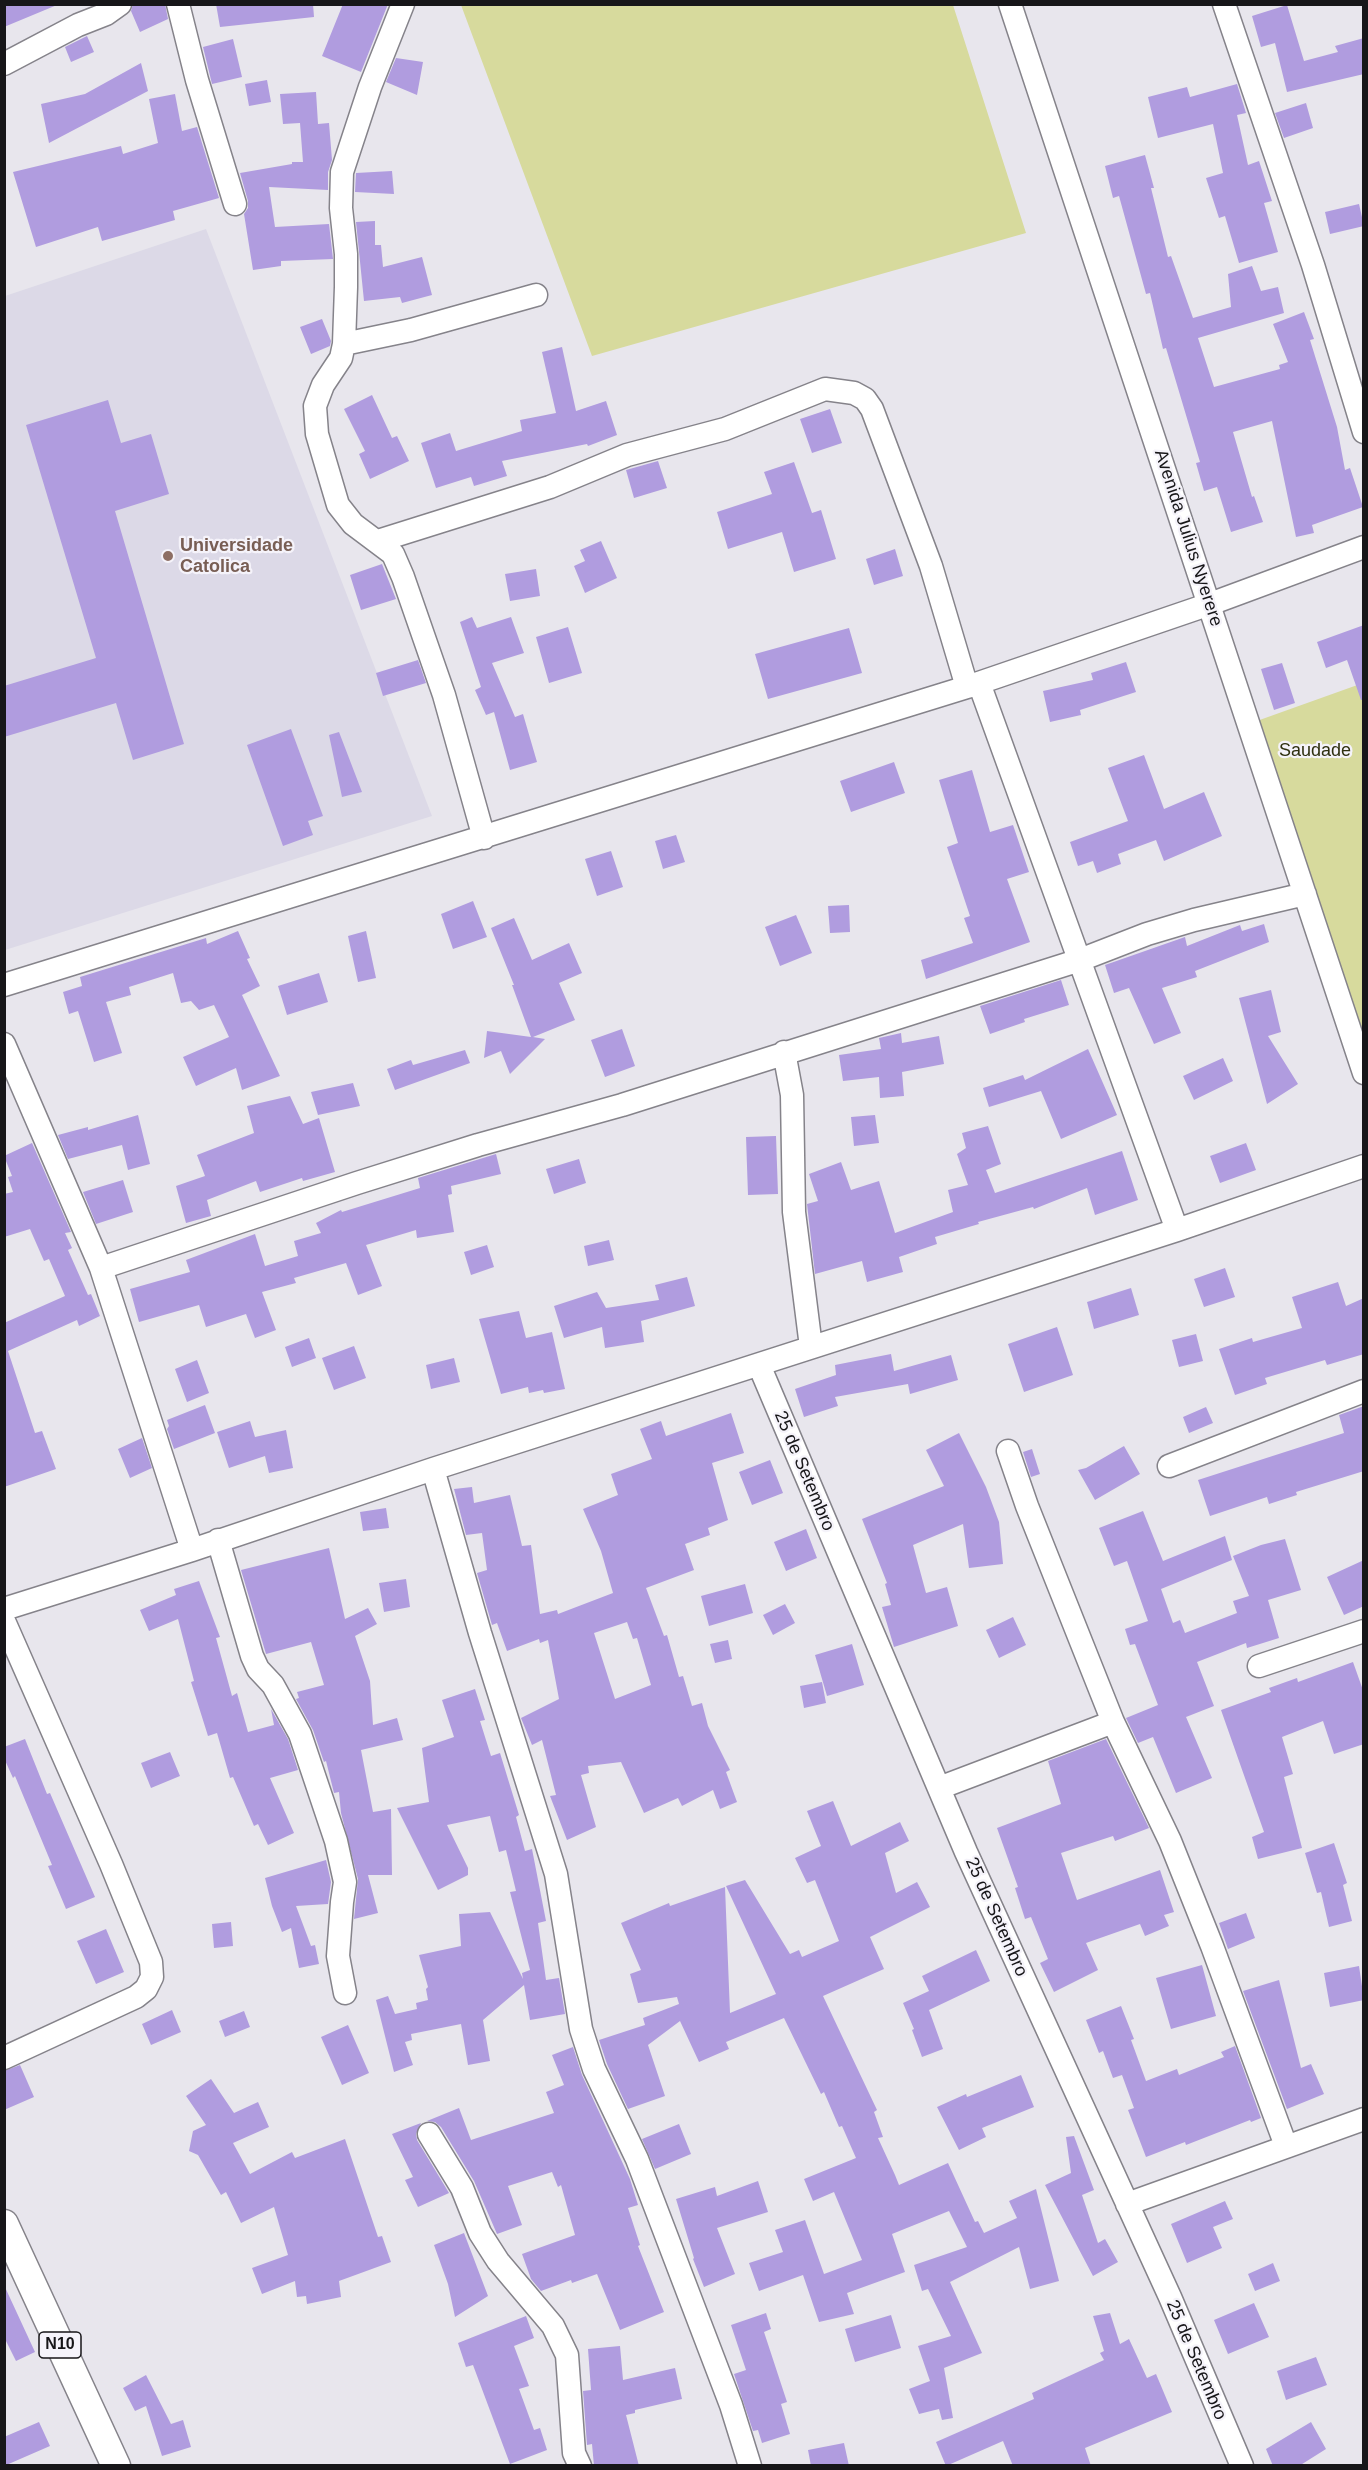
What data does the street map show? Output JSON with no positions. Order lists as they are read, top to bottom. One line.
{"streets":{"main road":["N10"],"street":["Avenida Julius Nyerere","25 de Setembro"]},"parks":["Saudade"],"places":["Universidade Catolica"]}
